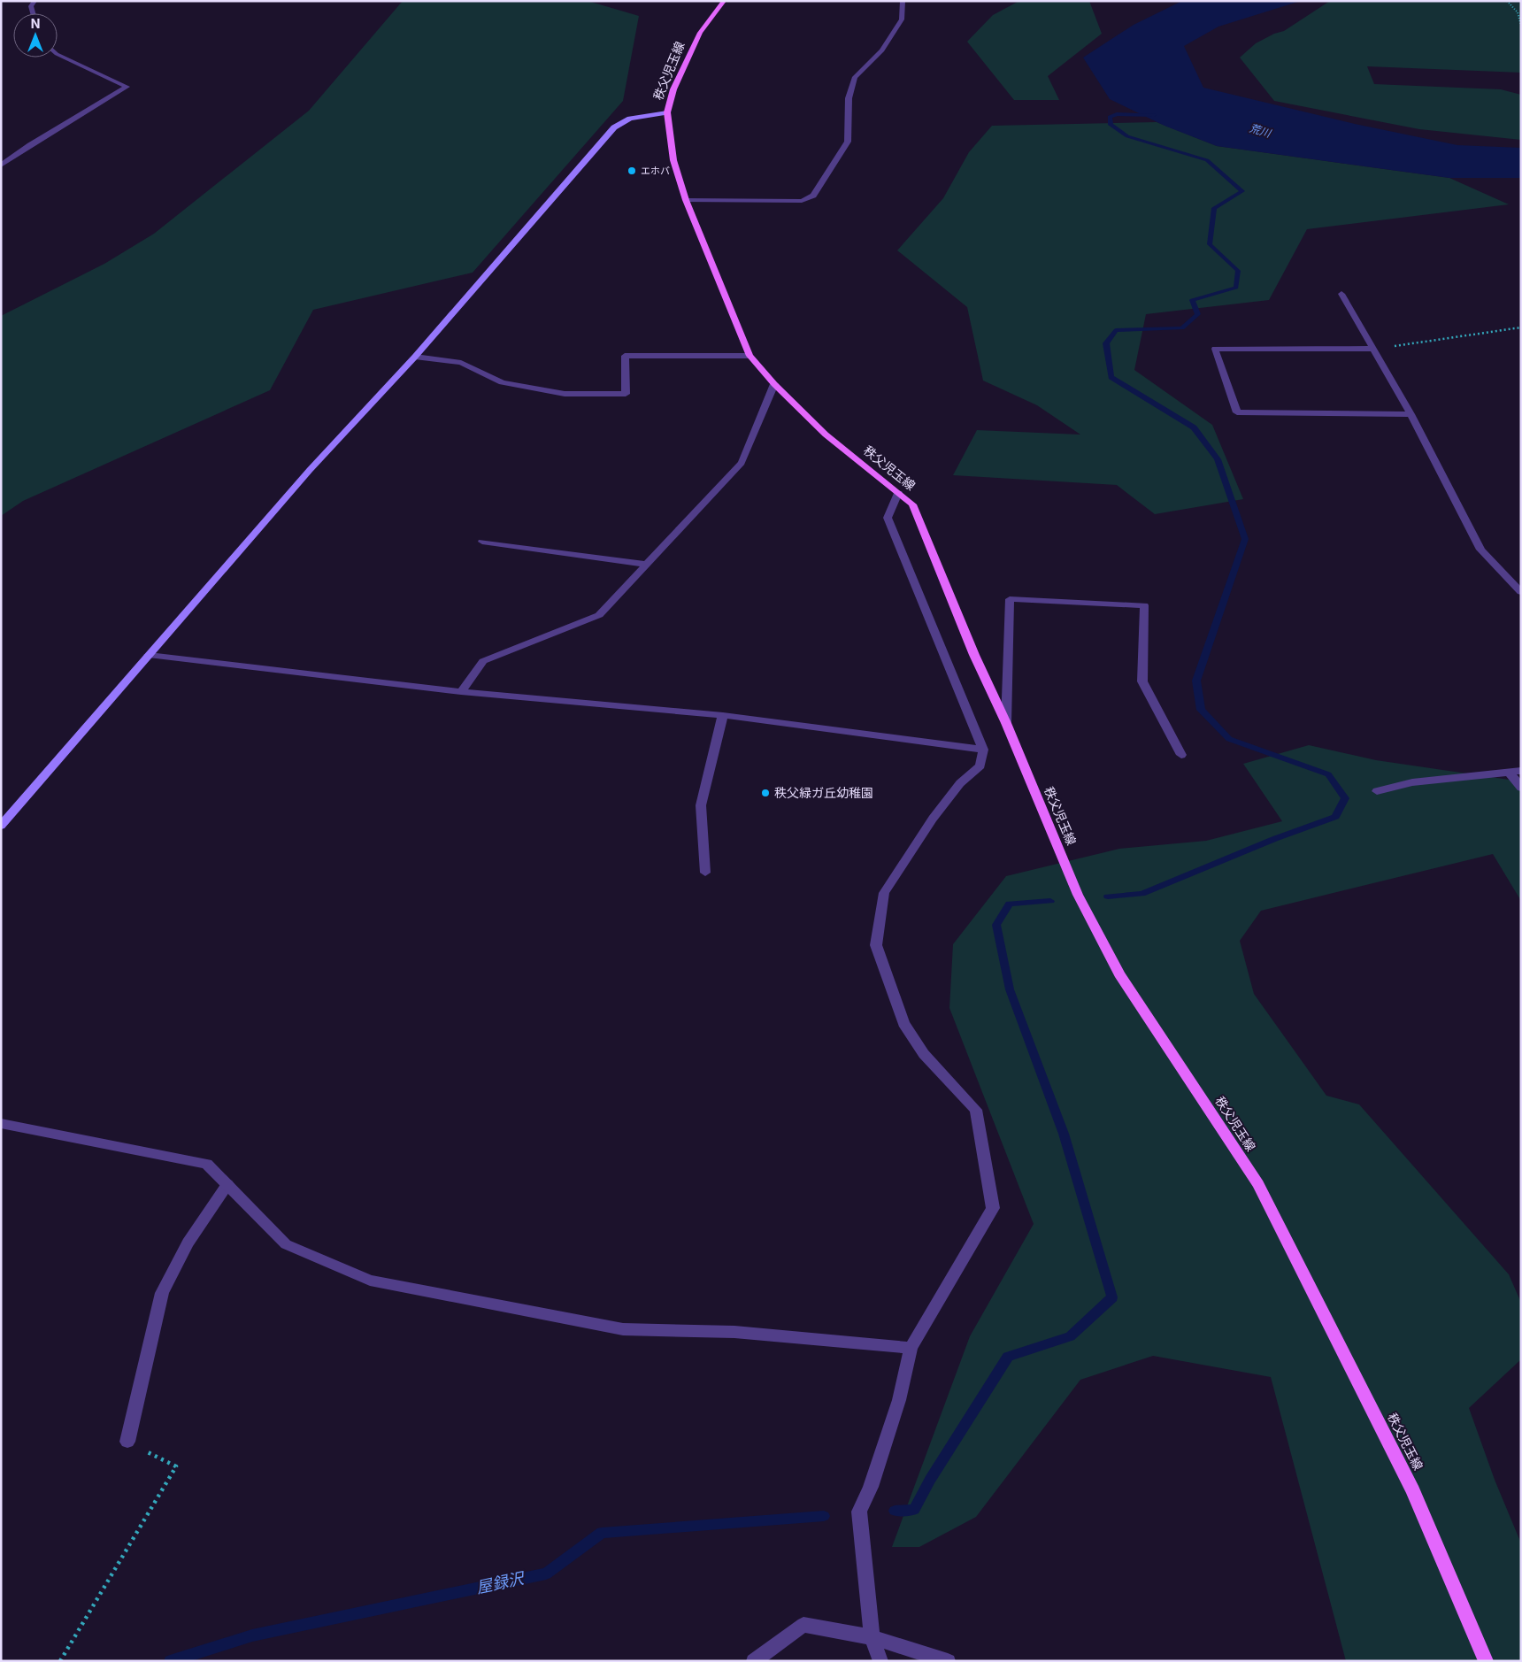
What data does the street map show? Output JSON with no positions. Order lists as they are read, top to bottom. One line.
{"streets":{"main road":["秩父児玉線"]},"water":["荒川","屋録沢"],"places":["エホバ","秩父緑ガ丘幼稚園"],"north":"top"}
